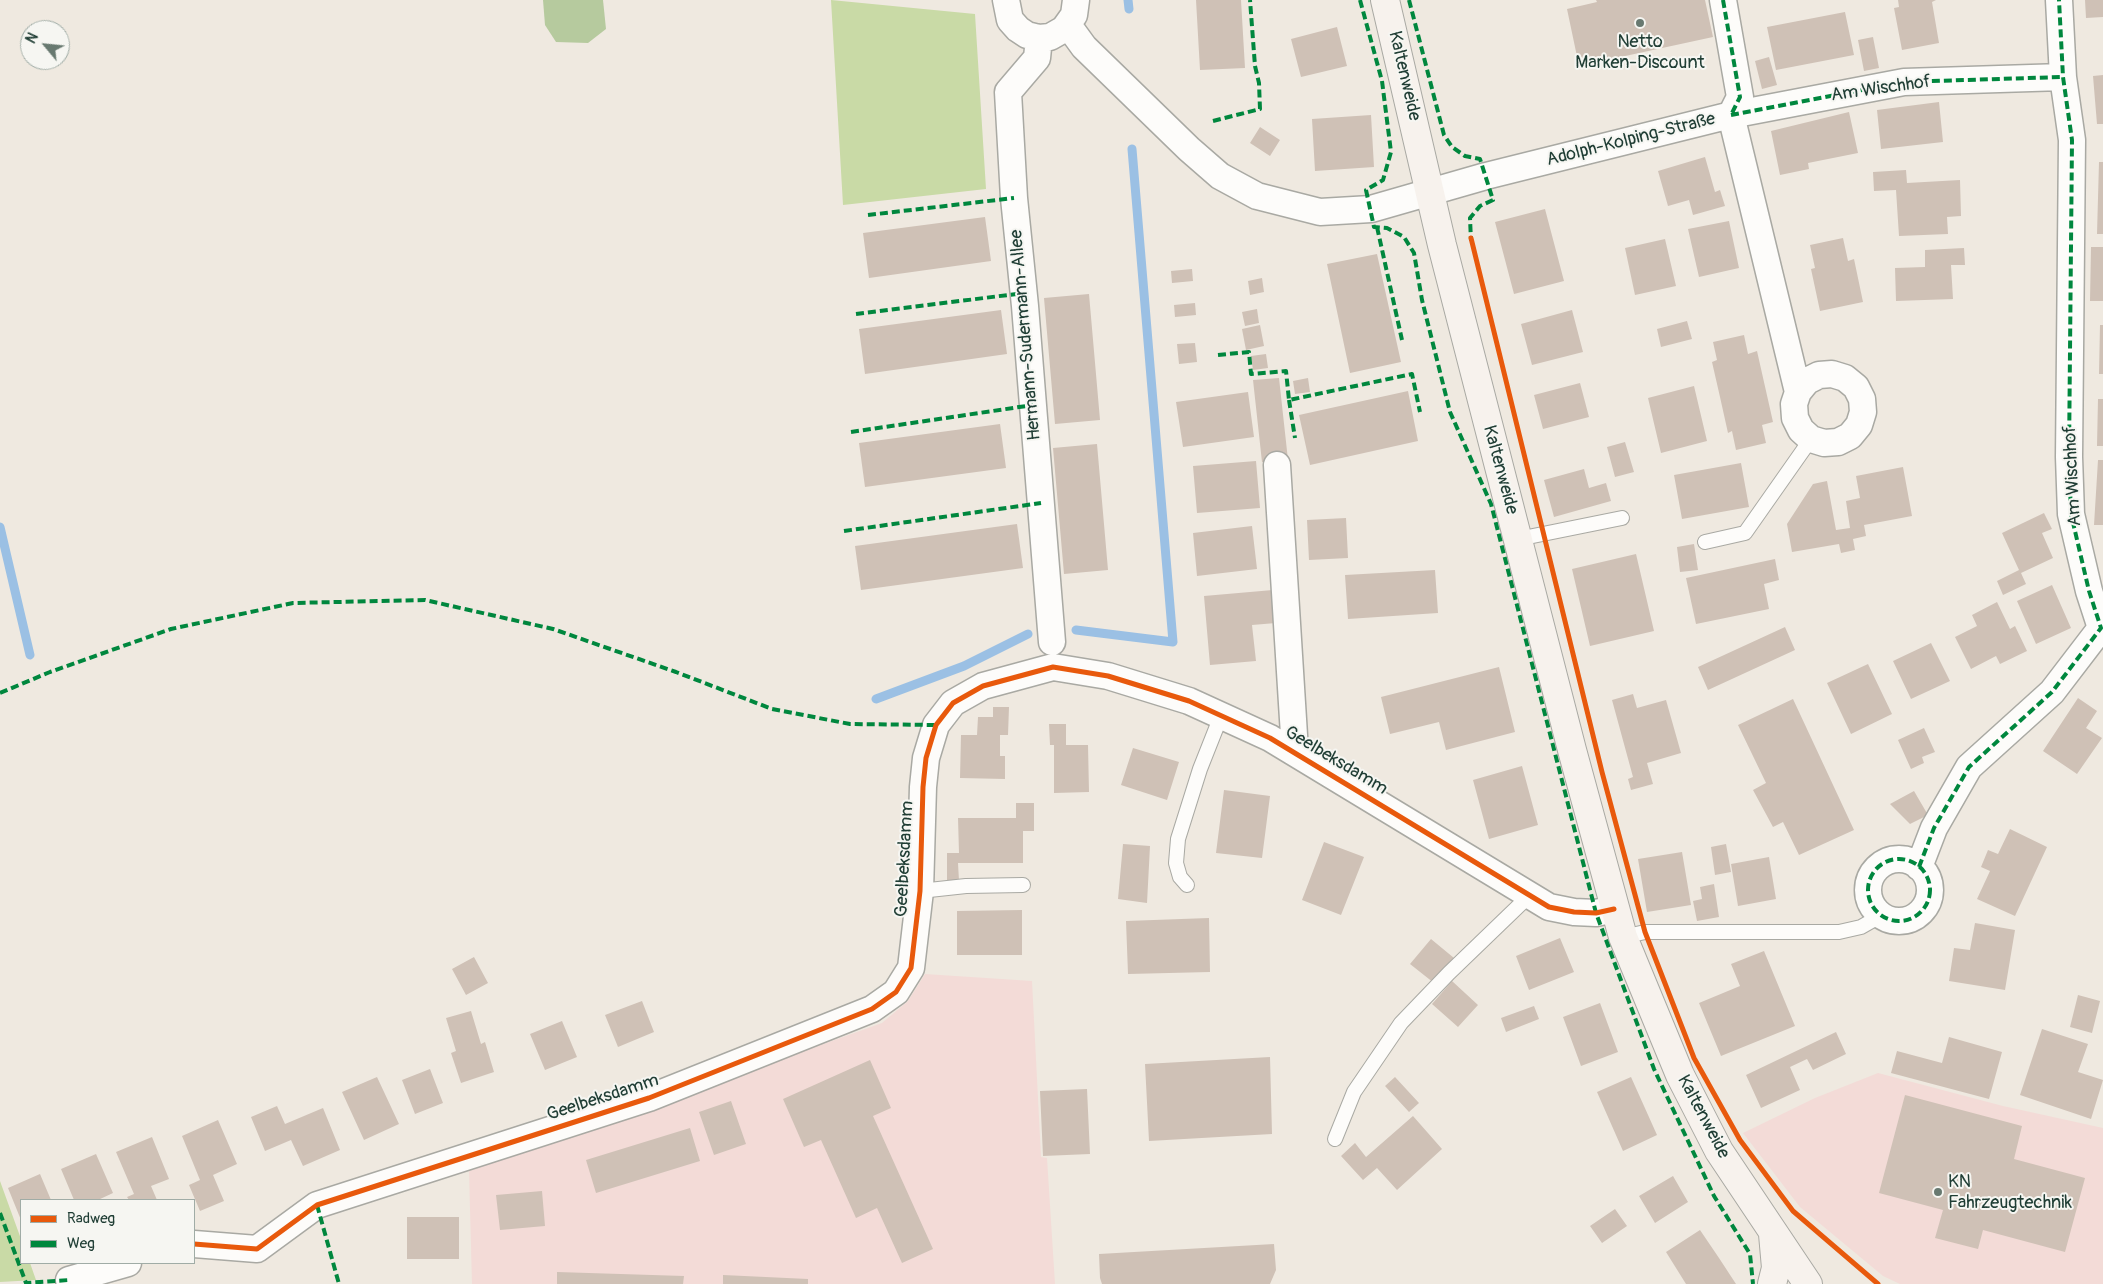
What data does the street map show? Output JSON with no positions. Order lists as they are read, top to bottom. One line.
{"streets":{"main road":["Kaltenweide"],"street":["Am Wischhof","Adolph-Kolping-Straße","Hermann-Sudermann-Allee","Geelbeksdamm"]},"crossings":[["Kaltenweide","Adolph-Kolping-Straße"],["Kaltenweide","Geelbeksdamm"],["Am Wischhof","Adolph-Kolping-Straße"]],"places":["Netto Marken-Discount","KN Fahrzeugtechnik"],"legend":["Radweg","Weg"],"north":"top left"}
